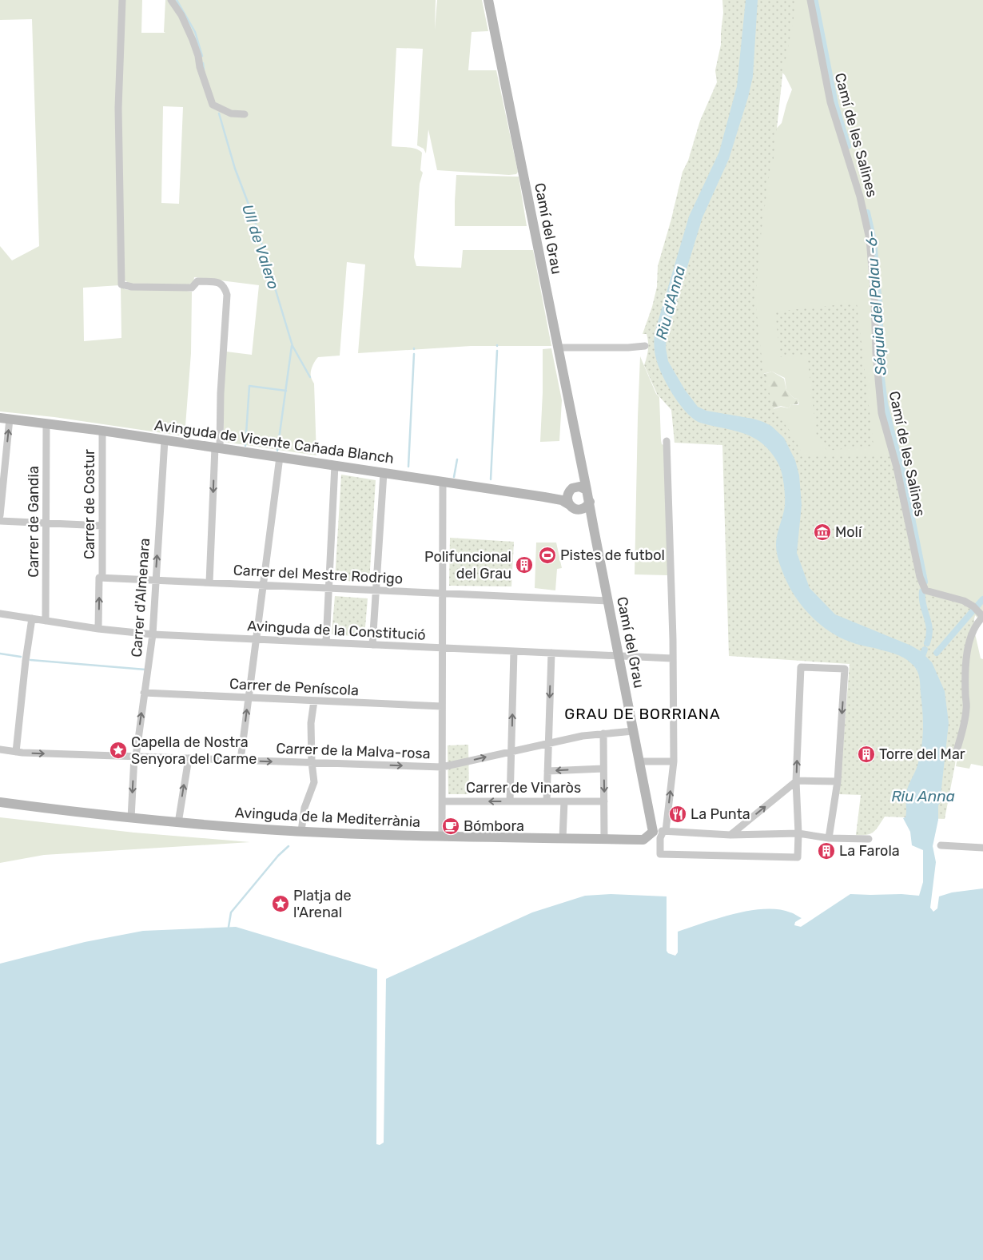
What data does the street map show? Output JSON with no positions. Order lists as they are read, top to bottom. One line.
{"streets":{"street":["Camí de les Salines","Camí del Grau","Avinguda de Vicente Cañada Blanch","Carrer de Costur","Carrer de Gandia","Carrer del Mestre Rodrigo","Carrer d'Almenara","Avinguda de la Constitució","Carrer de Peníscola","Carrer de la Malva-rosa","Carrer de Vinaròs","Avinguda de la Mediterrània"]},"crossings":[["Camí del Grau","Avinguda de Vicente Cañada Blanch"],["Camí del Grau","Carrer del Mestre Rodrigo"],["Camí del Grau","Avinguda de la Constitució"],["Camí del Grau","Carrer de la Malva-rosa"],["Camí del Grau","Avinguda de la Mediterrània"],["Avinguda de Vicente Cañada Blanch","Carrer de Costur"],["Avinguda de Vicente Cañada Blanch","Carrer de Gandia"],["Avinguda de Vicente Cañada Blanch","Carrer d'Almenara"],["Carrer de Costur","Carrer del Mestre Rodrigo"],["Carrer de Costur","Avinguda de la Constitució"],["Carrer de Gandia","Avinguda de la Constitució"],["Carrer del Mestre Rodrigo","Carrer d'Almenara"],["Carrer d'Almenara","Avinguda de la Constitució"],["Carrer d'Almenara","Carrer de Peníscola"],["Carrer d'Almenara","Carrer de la Malva-rosa"],["Carrer d'Almenara","Avinguda de la Mediterrània"]],"one_way":["Carrer de la Malva-rosa","Carrer de Vinaròs"],"districts":["GRAU DE BORRIANA"],"water":["Ull de Valero","Riu d'Anna","Séquia del Palau -6-","Riu Anna"],"places":{"museum":["Molí"],"sports":["Pistes de futbol"],"building":["Polifuncional del Grau","Torre del Mar","La Farola"],"place":["Capella de Nostra Senyora del Carme","Platja de l'Arenal"],"restaurant":["La Punta"],"cafe":["Bómbora"]}}
